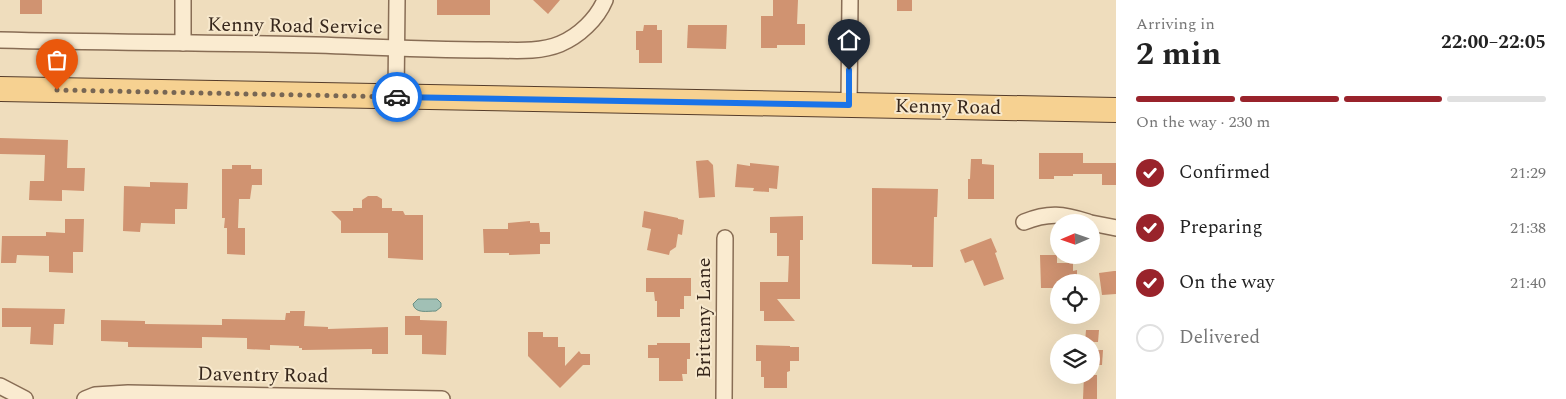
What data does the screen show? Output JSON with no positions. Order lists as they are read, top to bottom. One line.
{"streets":{"main road":["Kenny Road"],"street":["Kenny Road Service","Brittany Lane","Daventry Road"]},"north":"left","page":{"heading":["2 min","Arriving in","22:00–22:05"],"bar":"On the way · 230 m","list":[["Confirmed","21:29"],["Preparing","21:38"],["On the way","21:40"],"Delivered"]}}
